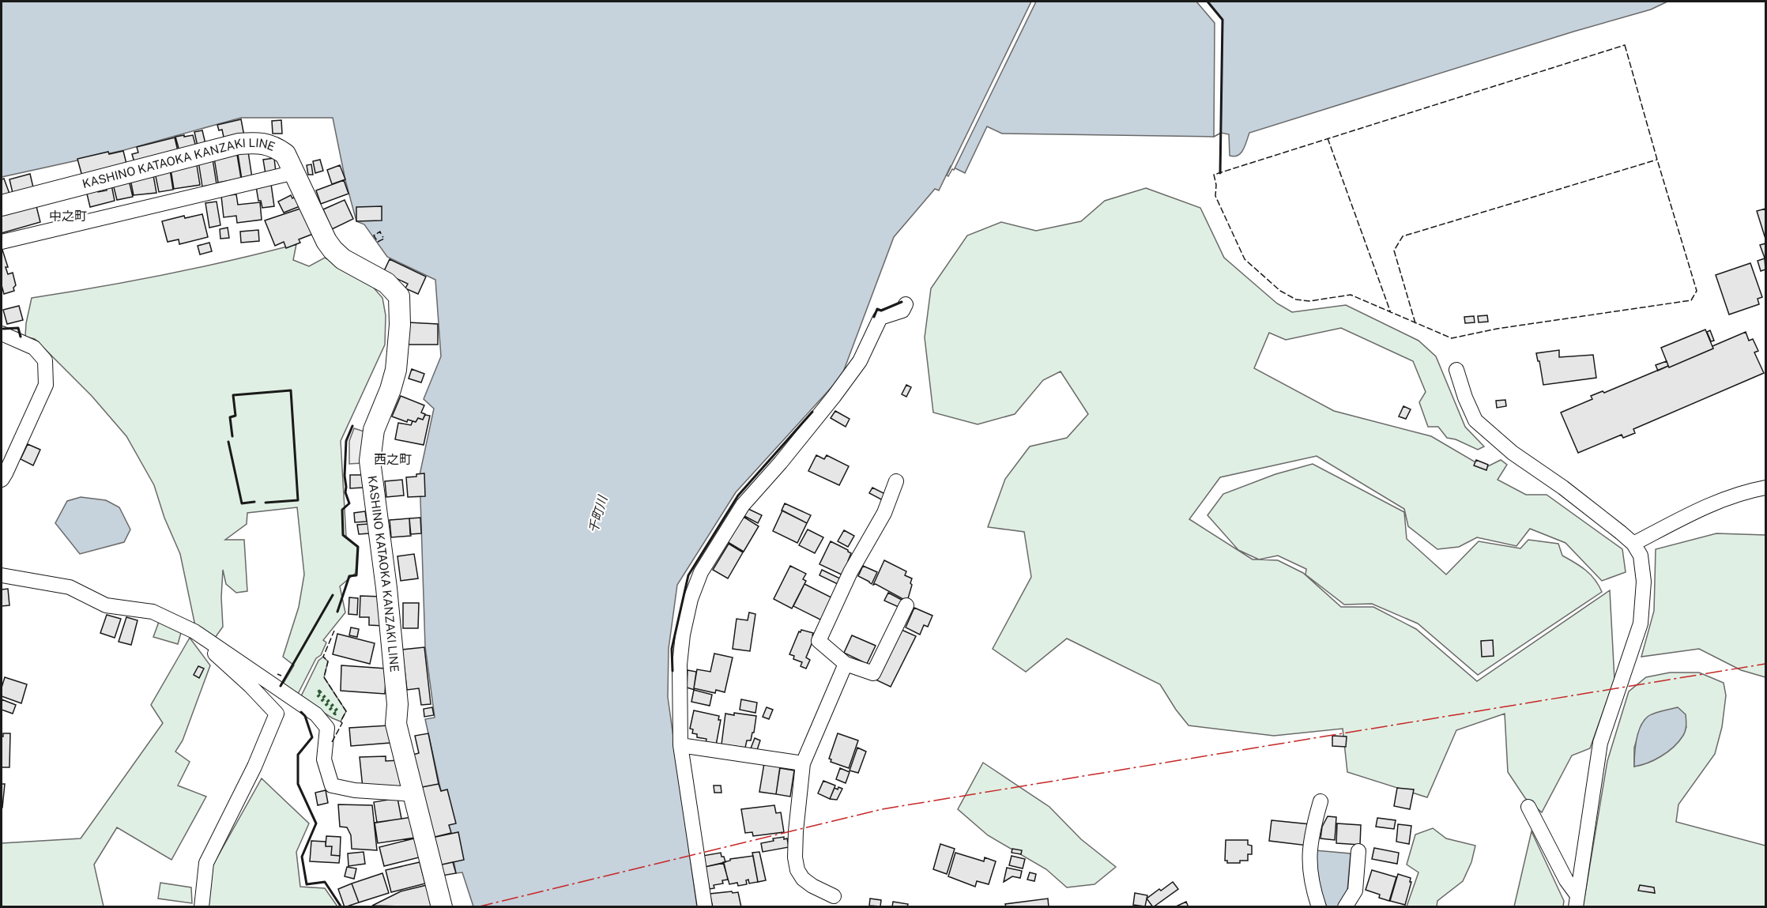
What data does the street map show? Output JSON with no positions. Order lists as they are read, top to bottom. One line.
{"streets":{"main road":["KASHINO KATAOKA KANZAKI LINE"]},"districts":["中之町","西之町"],"water":["千町川"]}
